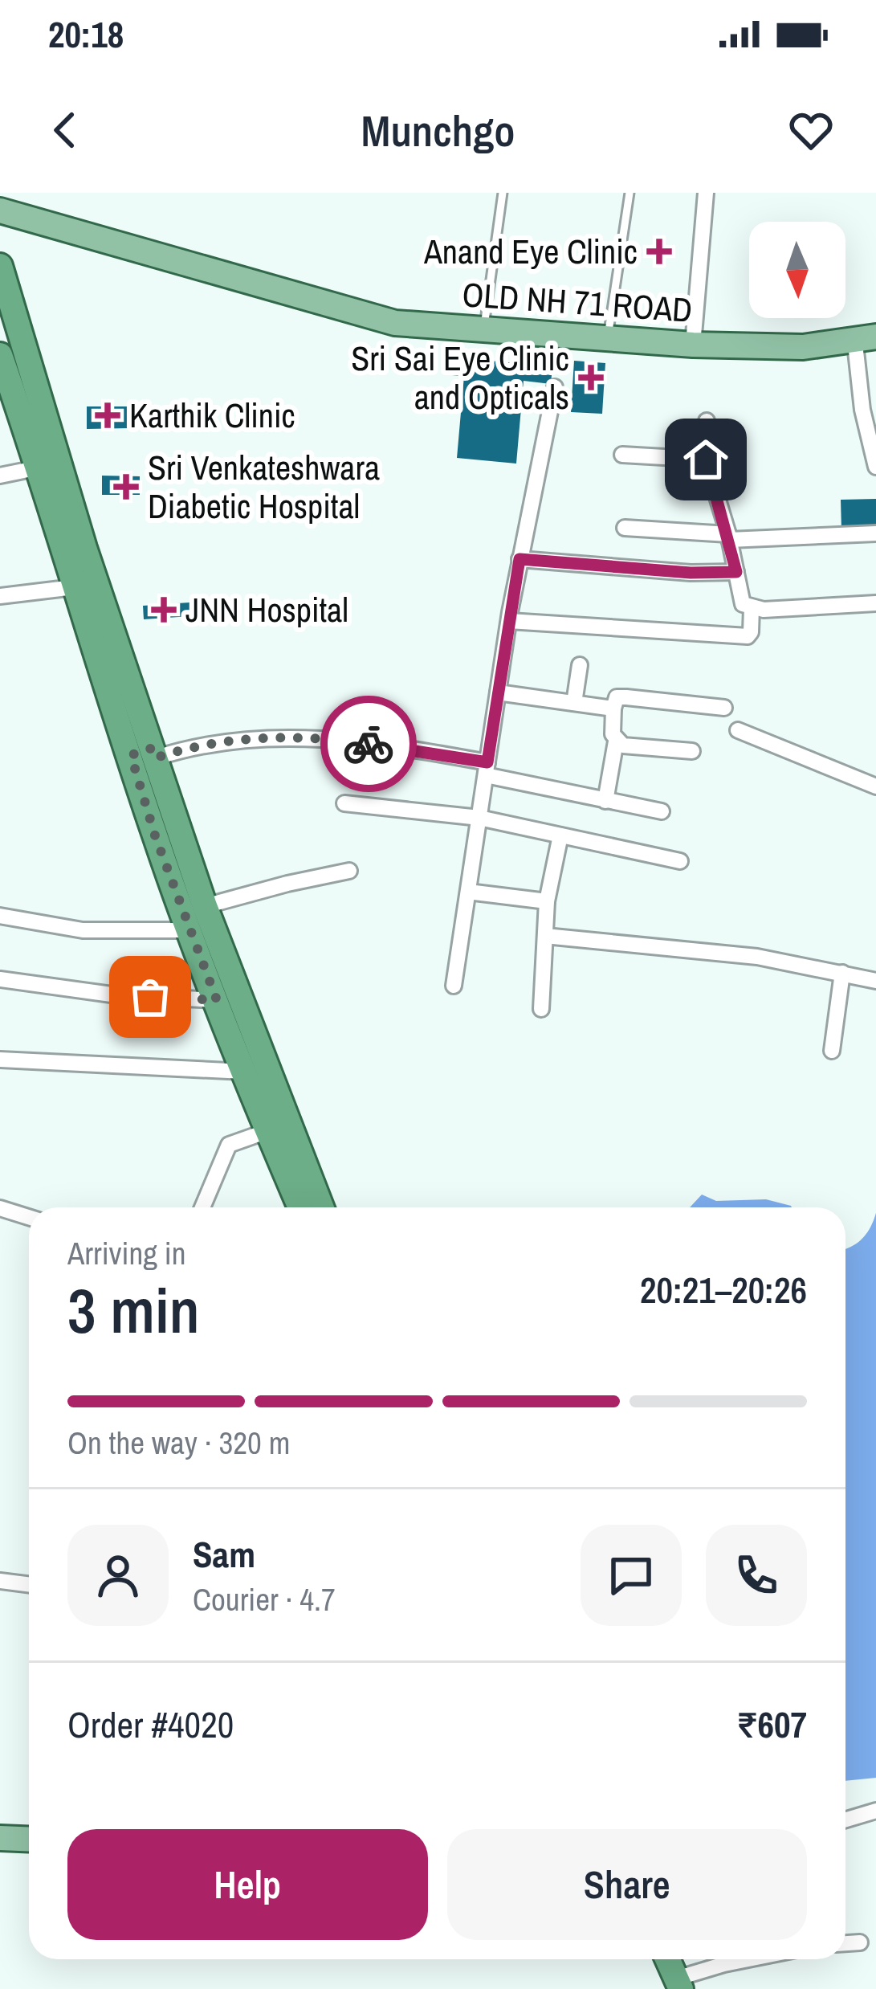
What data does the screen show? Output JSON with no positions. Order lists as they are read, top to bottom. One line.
{"streets":{"main road":["OLD NH 71 ROAD"]},"places":{"health":["Anand Eye Clinic","Sri Sai Eye Clinic and Opticals","Karthik Clinic","Sri Venkateshwara Diabetic Hospital","JNN Hospital"]},"north":"bottom","page":{"status":"20:18","header":"Munchgo","heading":["3 min","Arriving in","20:21–20:26"],"panel":["Sam","Courier · 4.7","Order #4020","₹607"],"bar":"On the way · 320 m","buttons":["Help","Share"]}}
